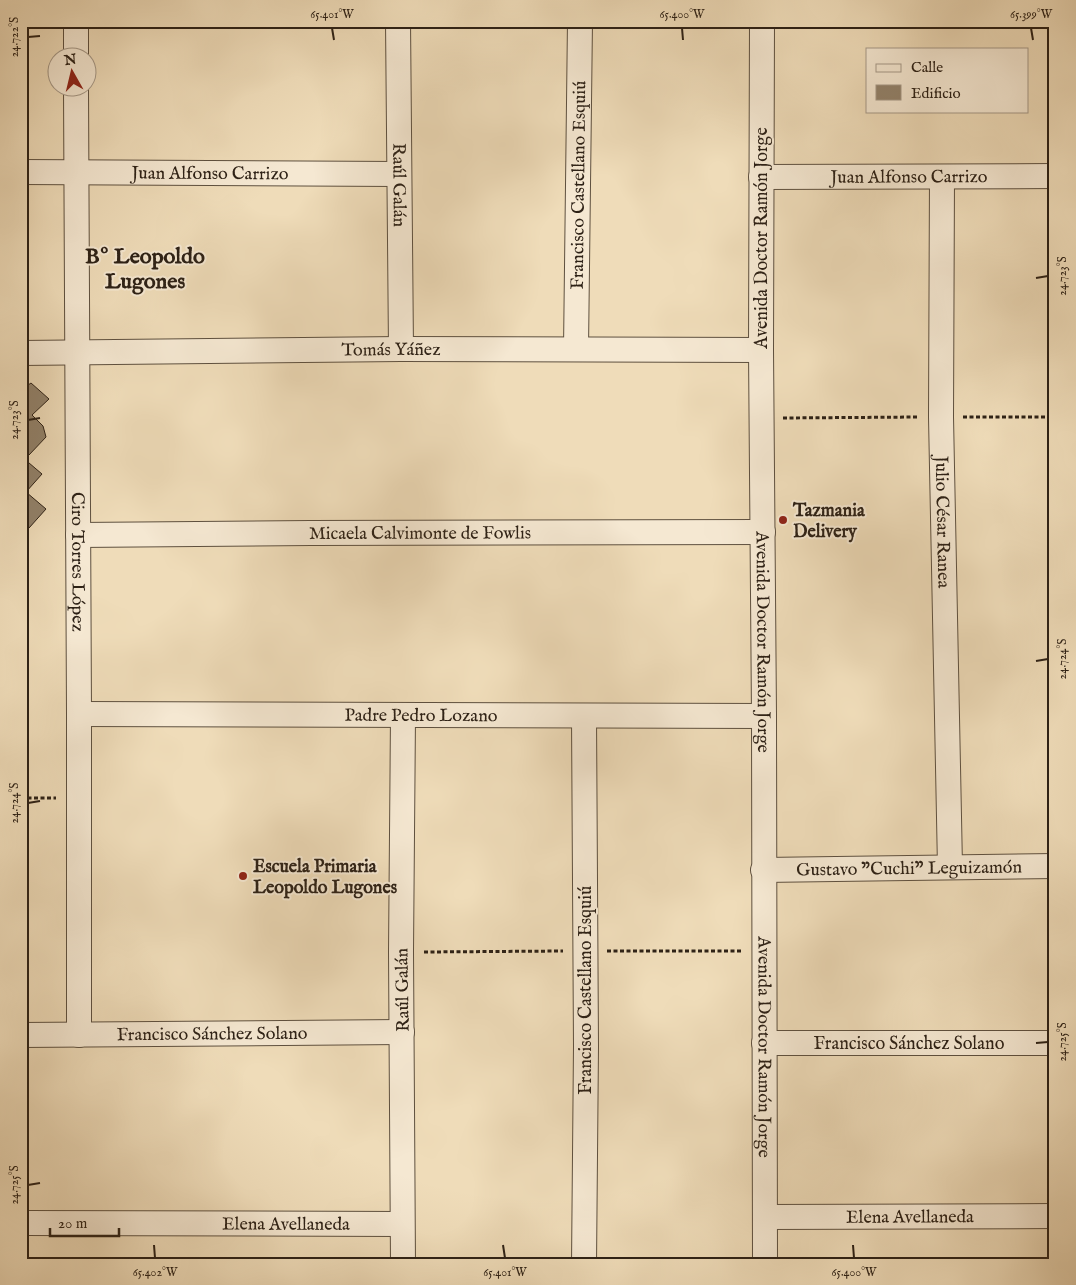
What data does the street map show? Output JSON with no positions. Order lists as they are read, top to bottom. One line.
{"streets":{"street":["Juan Alfonso Carrizo","Raúl Galán","Francisco Castellano Esquiú","Avenida Doctor Ramón Jorge","Tomás Yáñez","Julio César Ranea","Micaela Calvimonte de Fowlis","Ciro Torres López","Padre Pedro Lozano","Gustavo \"Cuchi\" Leguizamón","Francisco Sánchez Solano","Elena Avellaneda"]},"crossings":[["Juan Alfonso Carrizo","Raúl Galán"],["Juan Alfonso Carrizo","Avenida Doctor Ramón Jorge"],["Juan Alfonso Carrizo","Julio César Ranea"],["Juan Alfonso Carrizo","Ciro Torres López"],["Raúl Galán","Tomás Yáñez"],["Raúl Galán","Padre Pedro Lozano"],["Raúl Galán","Francisco Sánchez Solano"],["Raúl Galán","Elena Avellaneda"],["Francisco Castellano Esquiú","Tomás Yáñez"],["Francisco Castellano Esquiú","Padre Pedro Lozano"],["Avenida Doctor Ramón Jorge","Tomás Yáñez"],["Avenida Doctor Ramón Jorge","Micaela Calvimonte de Fowlis"],["Avenida Doctor Ramón Jorge","Padre Pedro Lozano"],["Avenida Doctor Ramón Jorge","Gustavo \"Cuchi\" Leguizamón"],["Avenida Doctor Ramón Jorge","Francisco Sánchez Solano"],["Avenida Doctor Ramón Jorge","Elena Avellaneda"],["Tomás Yáñez","Ciro Torres López"],["Julio César Ranea","Gustavo \"Cuchi\" Leguizamón"],["Micaela Calvimonte de Fowlis","Ciro Torres López"],["Ciro Torres López","Padre Pedro Lozano"],["Ciro Torres López","Francisco Sánchez Solano"]],"districts":["Bº Leopoldo Lugones"],"places":["Tazmania Delivery","Escuela Primaria Leopoldo Lugones"],"legend":["Calle","Edificio"],"scale_bar":"20 m","north":"top","coordinates":["65.401°W","65.400°W","65.399°W","24.722°S","24.723°S","24.724°S","24.725°S","65.402°W"]}
